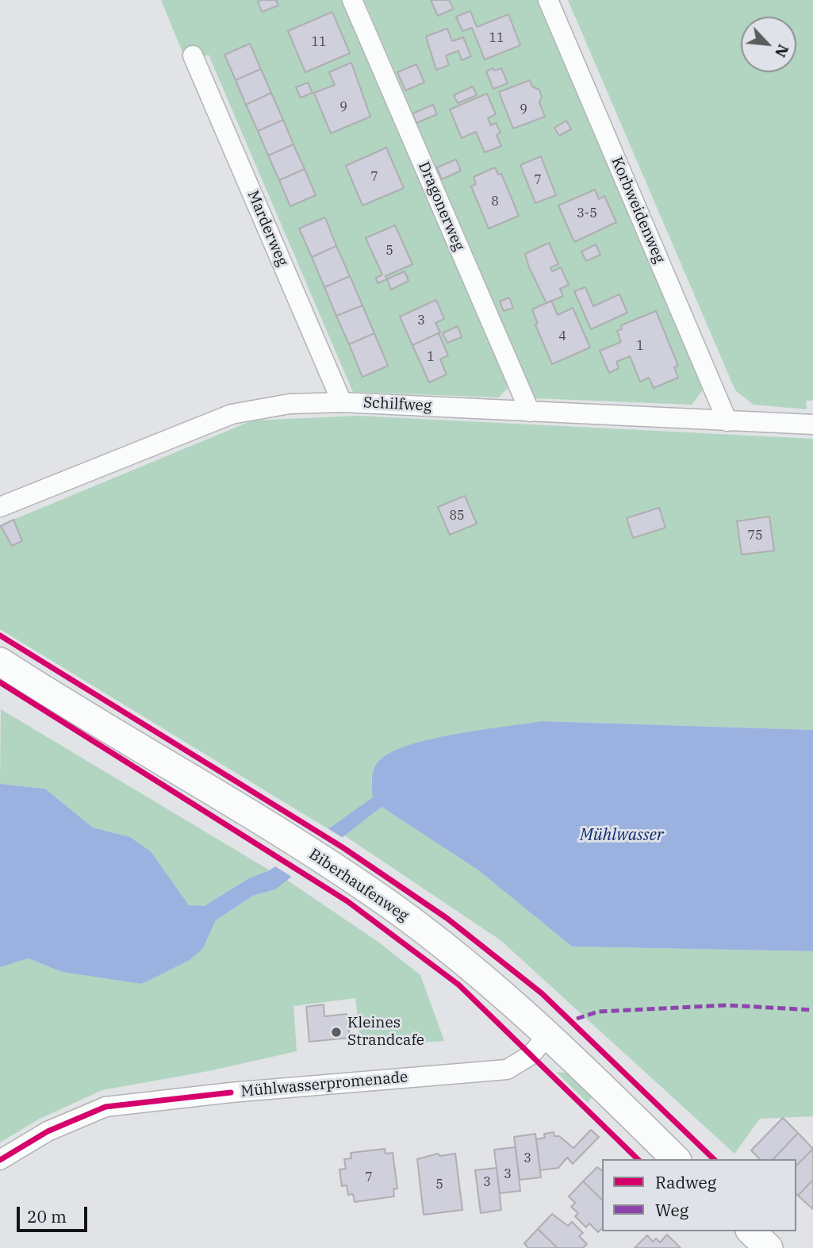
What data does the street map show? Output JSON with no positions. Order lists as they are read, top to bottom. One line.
{"streets":{"main road":["Biberhaufenweg"],"street":["Dragonerweg","Korbweidenweg","Marderweg","Schilfweg","Mühlwasserpromenade"]},"crossings":[["Dragonerweg","Schilfweg"],["Korbweidenweg","Schilfweg"],["Marderweg","Schilfweg"],["Biberhaufenweg","Mühlwasserpromenade"]],"water":["Mühlwasser"],"places":["Kleines Strandcafe"],"house_numbers":["11","11","9","9","7","7","8","3-5","5","3","4","1","1","85","75","3","3","7","3","5"],"legend":["Radweg","Weg"],"scale_bar":"20 m","north":"bottom right"}
